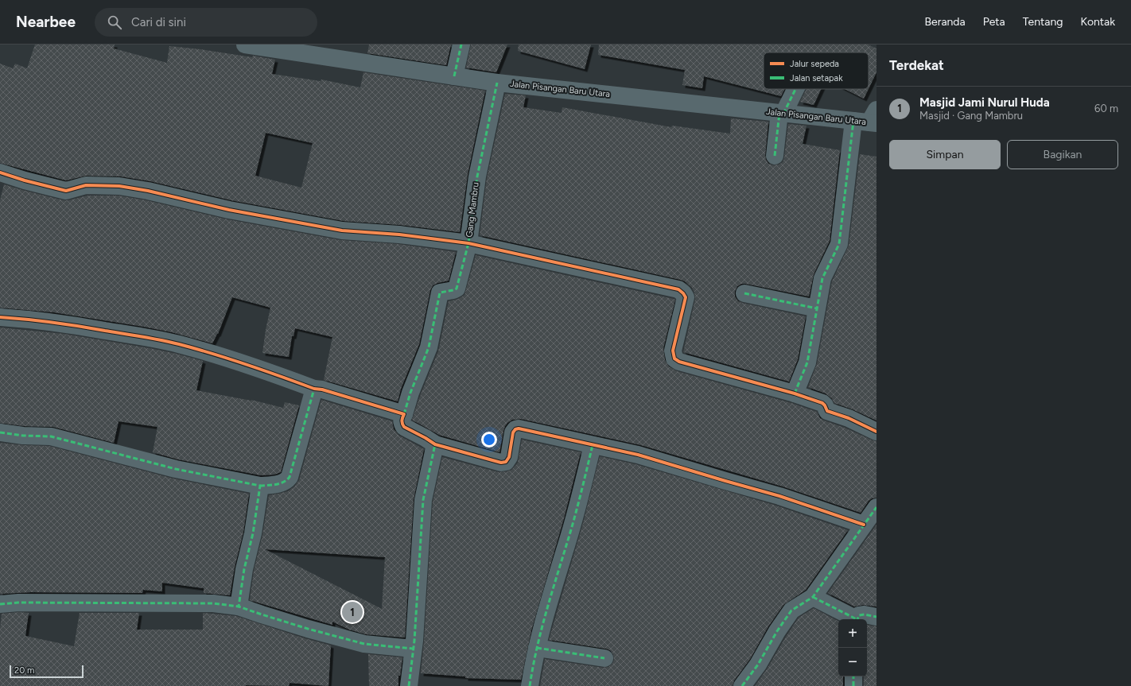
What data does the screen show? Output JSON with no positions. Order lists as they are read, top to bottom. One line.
{"streets":{"street":["Jalan Pisangan Baru Utara","Gang Mambru"]},"crossings":[["Jalan Pisangan Baru Utara","Gang Mambru"]],"legend":["Jalur sepeda","Jalan setapak"],"scale_bar":"20 m","page":{"header":"Nearbee","search":"Cari di sini","nav":["Beranda","Peta","Tentang","Kontak"],"heading":"Terdekat","list":[{"mark":"1","name":"Masjid Jami Nurul Huda","note":"Masjid · Gang Mambru","value":"60 m"}],"buttons":["Simpan","Bagikan"],"pins":"1","map_buttons":["+","−"],"scale":"20 m"}}
